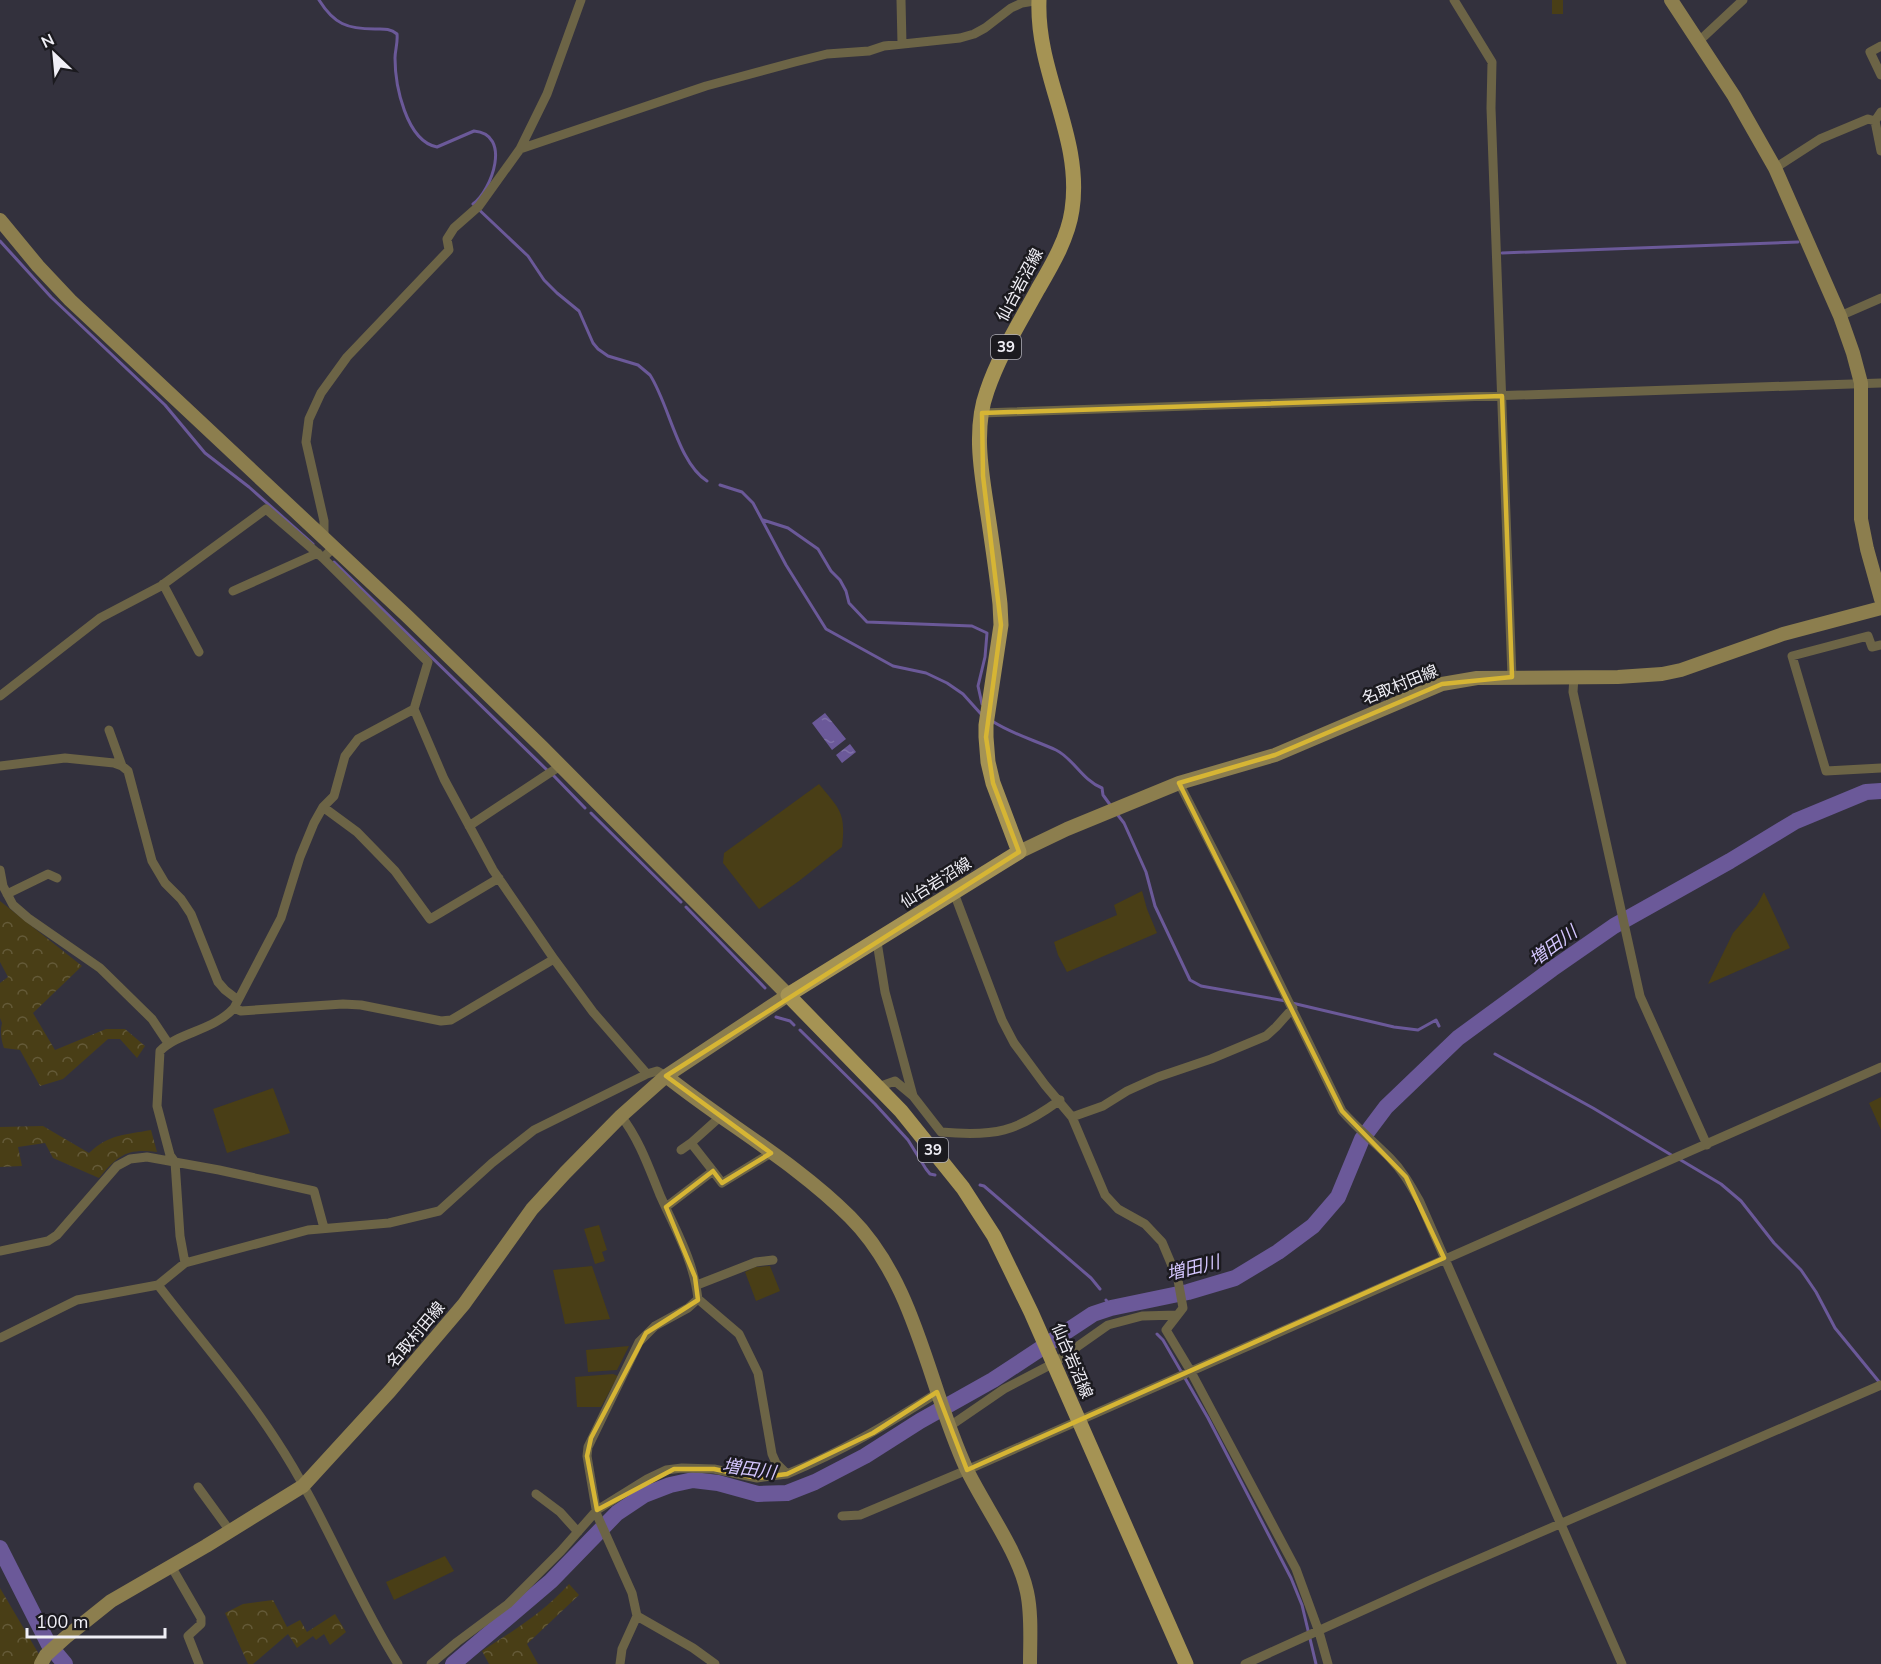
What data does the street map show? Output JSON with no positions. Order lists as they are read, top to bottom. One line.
{"streets":{"main road":["仙台岩沼線","39"],"street":["名取村田線"]},"crossings":[["仙台岩沼線","名取村田線"]],"water":["増田川"],"scale_bar":"100 m","north":"top left"}
